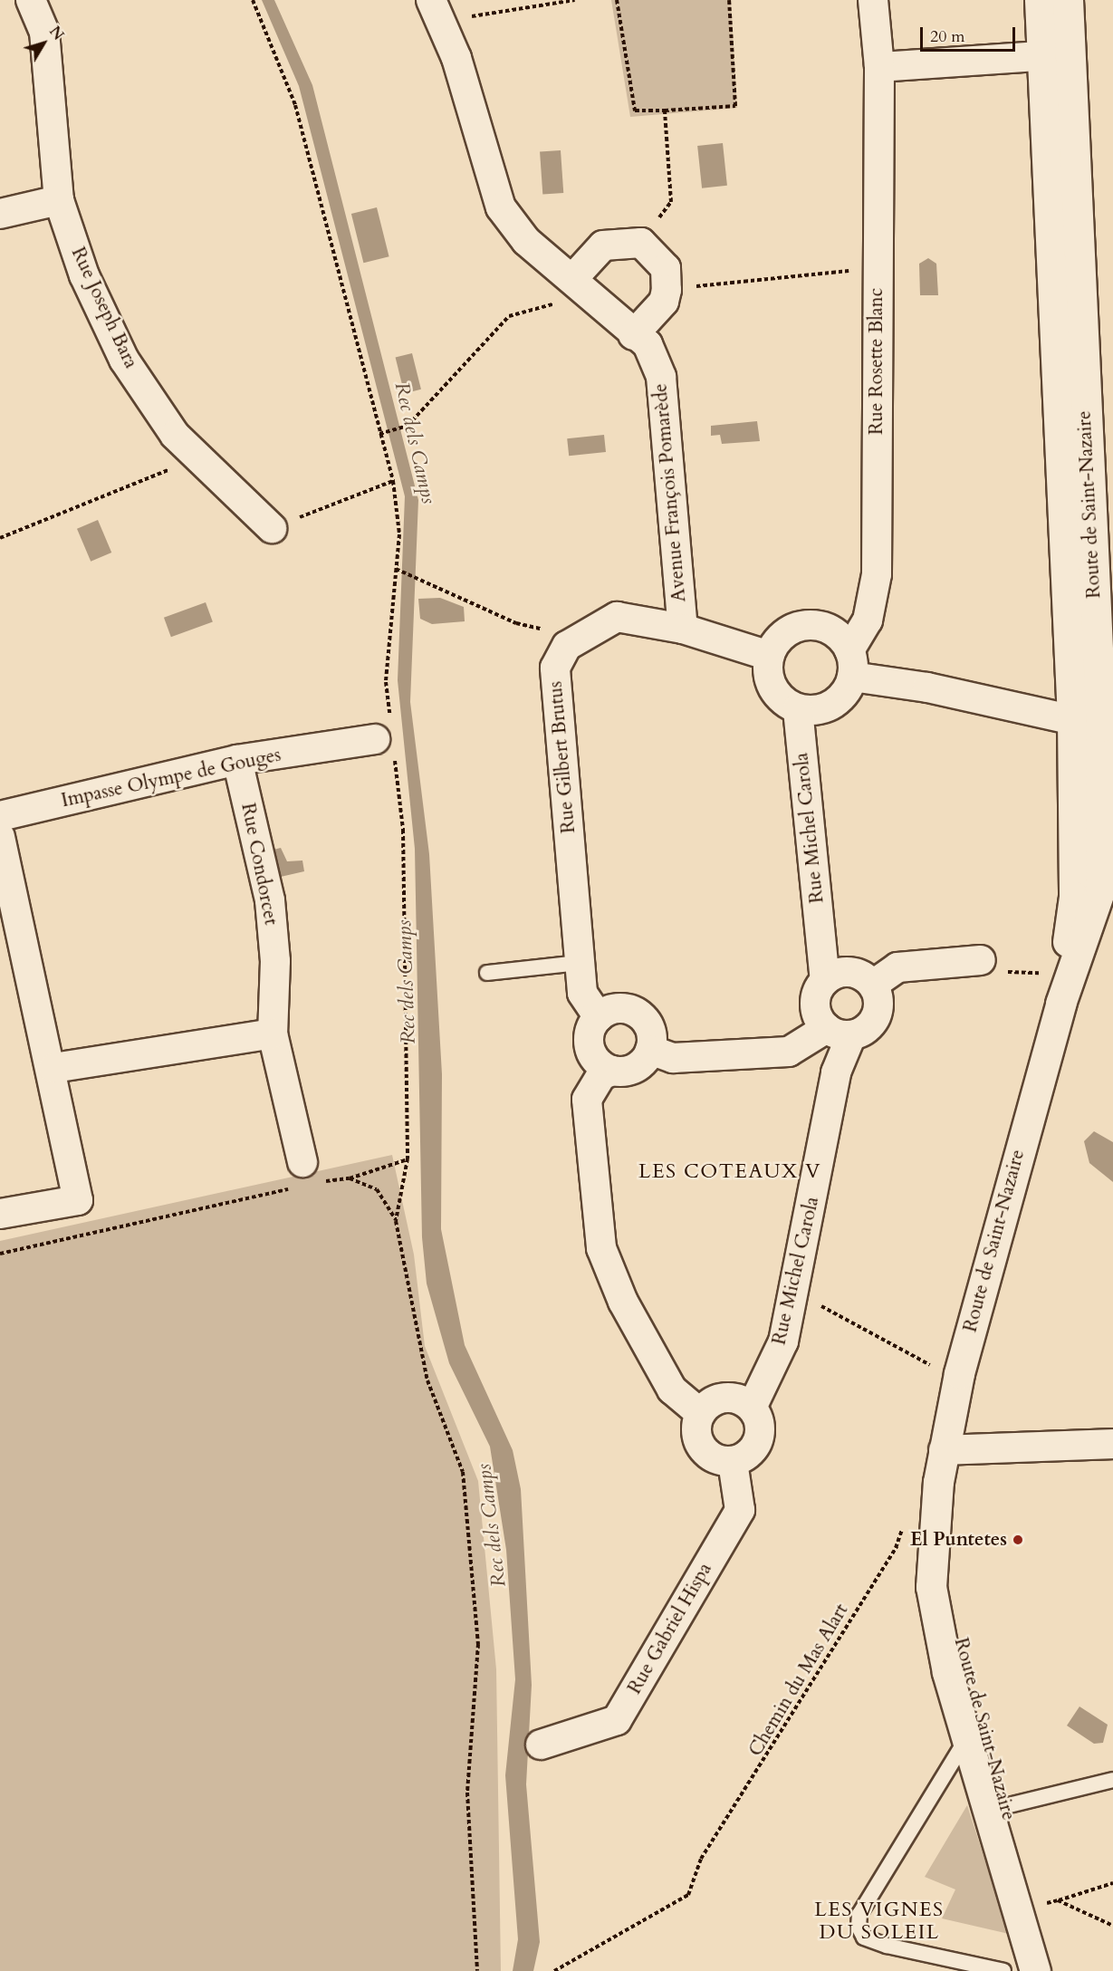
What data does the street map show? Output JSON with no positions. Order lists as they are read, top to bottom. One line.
{"streets":{"street":["Rue Joseph Bara","Rue Rosette Blanc","Avenue François Pomarède","Route de Saint-Nazaire","Rue Gilbert Brutus","Impasse Olympe de Gouges","Rue Michel Carola","Rue Condorcet","Rue Gabriel Hispa"],"path":["Chemin du Mas Alart"]},"crossings":[["Rue Rosette Blanc","Rue Gilbert Brutus"],["Rue Rosette Blanc","Rue Michel Carola"],["Avenue François Pomarède","Rue Gilbert Brutus"],["Rue Gilbert Brutus","Rue Michel Carola"],["Impasse Olympe de Gouges","Rue Condorcet"],["Rue Michel Carola","Rue Gabriel Hispa"]],"districts":["LES COTEAUX V","LES VIGNES DU SOLEIL"],"water":["Rec dels Camps"],"places":["El Puntetes"],"scale_bar":"20 m","north":"top right"}
